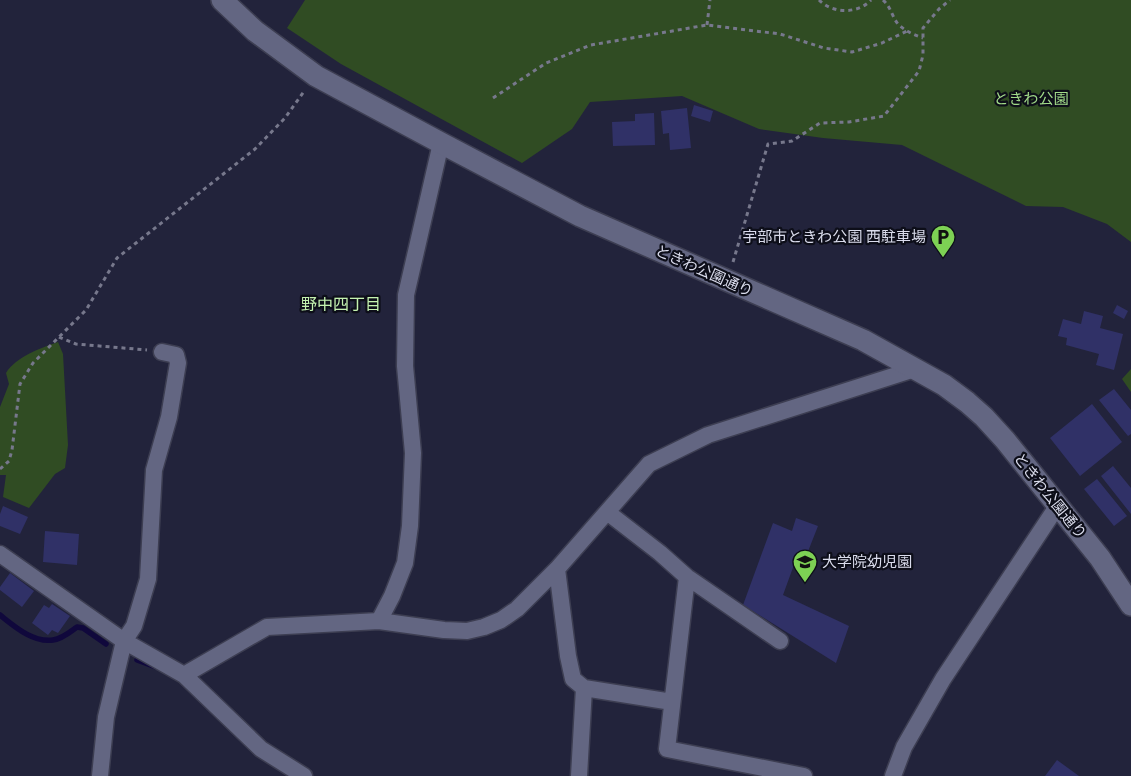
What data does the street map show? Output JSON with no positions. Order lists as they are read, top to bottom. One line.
{"streets":{"street":["ときわ公園通り"]},"districts":["野中四丁目"],"parks":["ときわ公園"],"places":{"parking":["宇部市ときわ公園 西駐車場"],"school or university":["大学院幼児園"]}}
